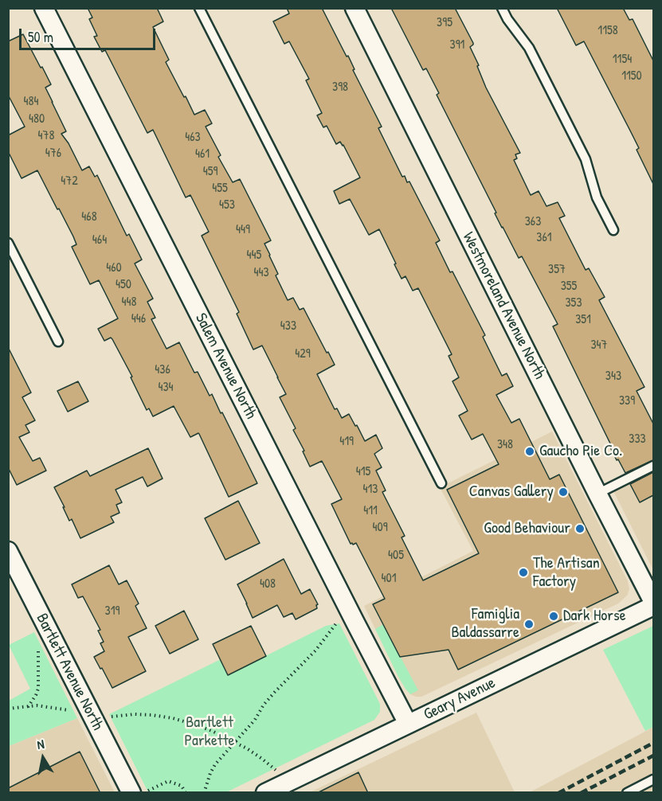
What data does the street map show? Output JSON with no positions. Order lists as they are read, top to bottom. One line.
{"streets":{"street":["Westmoreland Avenue North","Salem Avenue North","Bartlett Avenue North","Geary Avenue"]},"crossings":[["Salem Avenue North","Geary Avenue"]],"parks":["Bartlett Parkette"],"places":["Gaucho Pie Co.","Canvas Gallery","Good Behaviour","The Artisan Factory","Dark Horse","Famiglia Baldassarre"],"house_numbers":["395","1158","391","1154","1150","398","484","480","478","463","476","461","459","472","455","453","468","363","449","361","464","445","460","357","443","450","355","448","353","446","351","433","347","429","436","343","434","339","333","419","348","415","413","411","409","405","401","408","319"],"scale_bar":"50 m","north":"top"}
